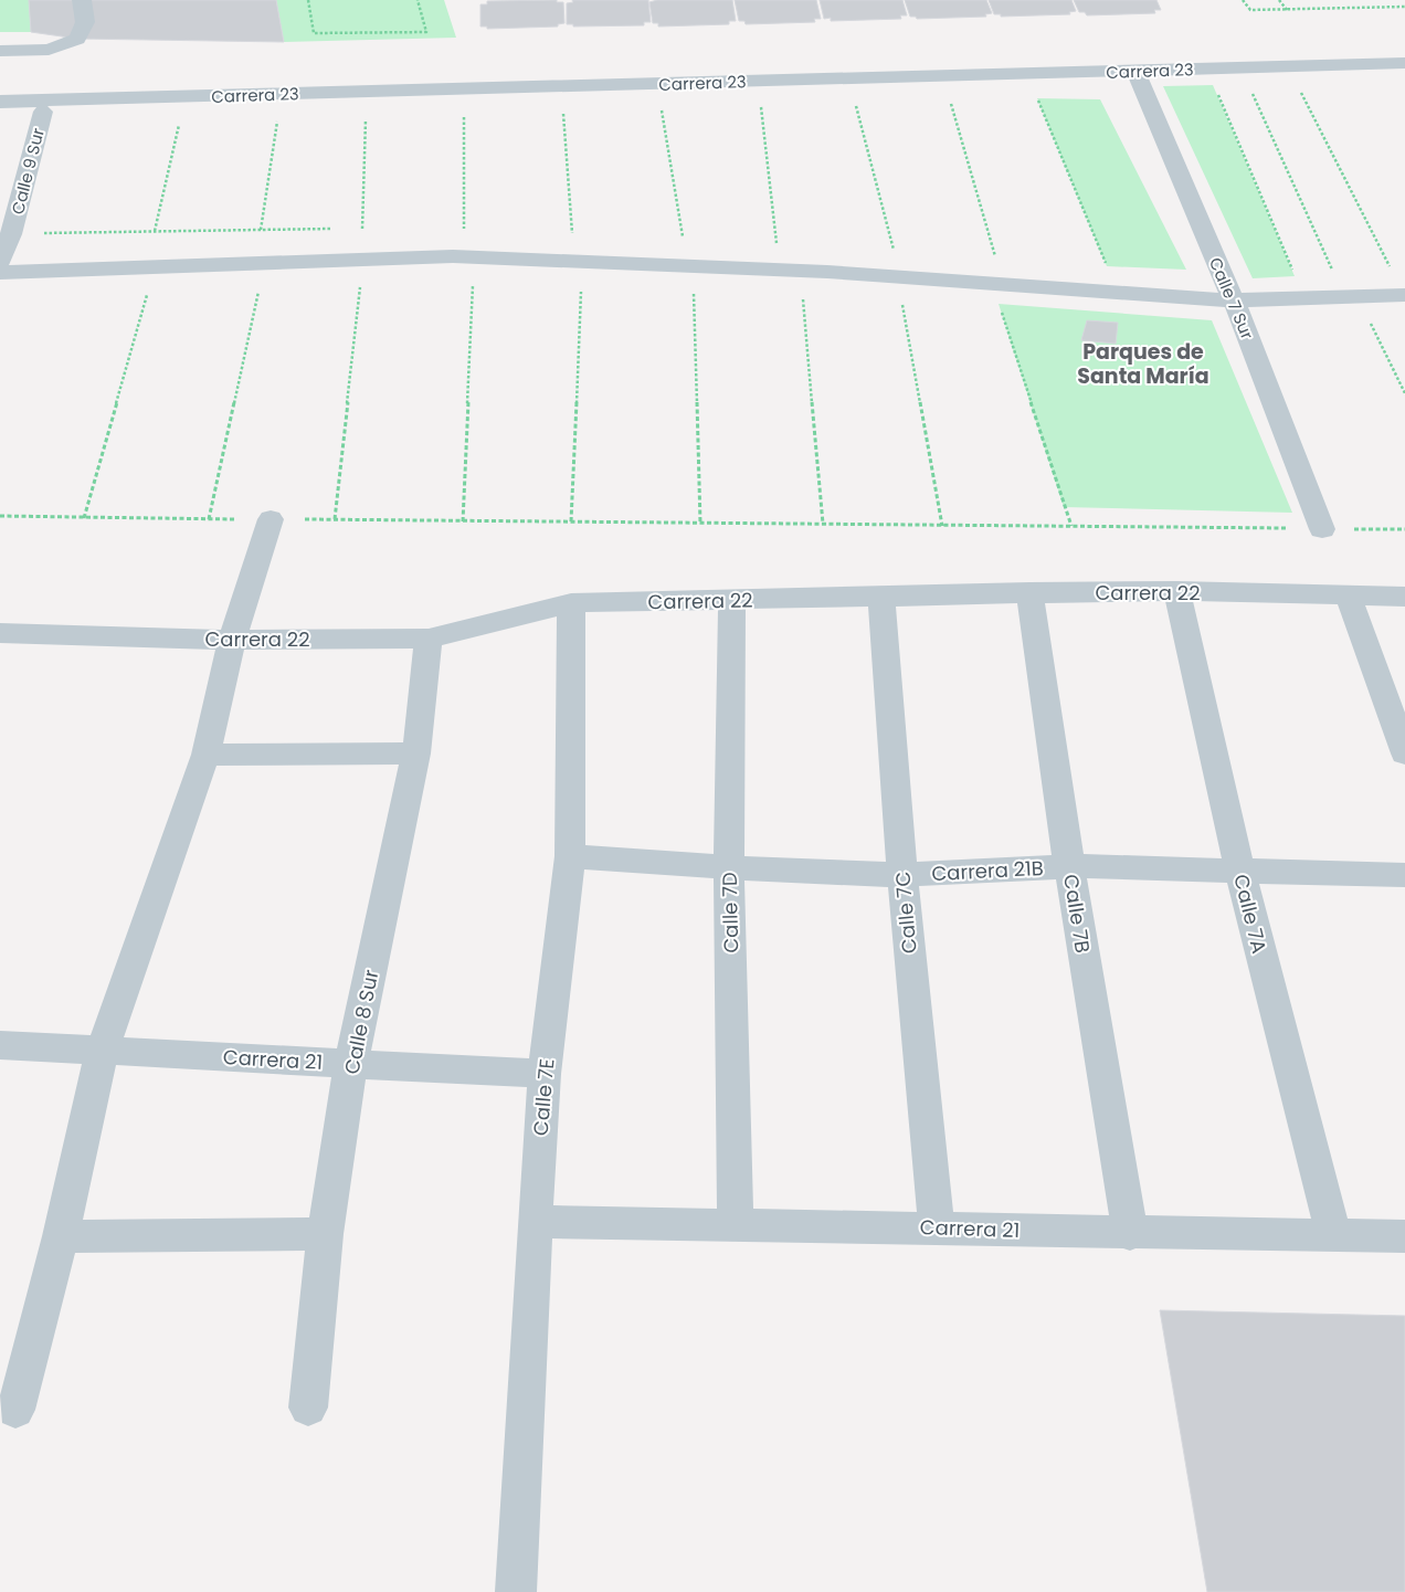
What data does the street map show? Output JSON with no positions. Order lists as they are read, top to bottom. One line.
{"streets":{"street":["Carrera 23","Calle 9 Sur","Calle 7 Sur","Carrera 22","Carrera 21B","Calle 7D","Calle 7C","Calle 7B","Calle 7A","Calle 8 Sur","Carrera 21","Calle 7E"]},"crossings":[["Carrera 23","Calle 7 Sur"],["Carrera 22","Calle 7D"],["Carrera 22","Calle 7C"],["Carrera 22","Calle 7B"],["Carrera 22","Calle 7A"],["Carrera 22","Calle 8 Sur"],["Carrera 22","Calle 7E"],["Carrera 21B","Calle 7D"],["Carrera 21B","Calle 7C"],["Carrera 21B","Calle 7B"],["Carrera 21B","Calle 7A"],["Carrera 21B","Calle 7E"],["Calle 7D","Carrera 21"],["Calle 7C","Carrera 21"],["Calle 7B","Carrera 21"],["Calle 7A","Carrera 21"],["Calle 8 Sur","Carrera 21"],["Carrera 21","Calle 7E"]],"districts":["Parques de Santa María"]}
